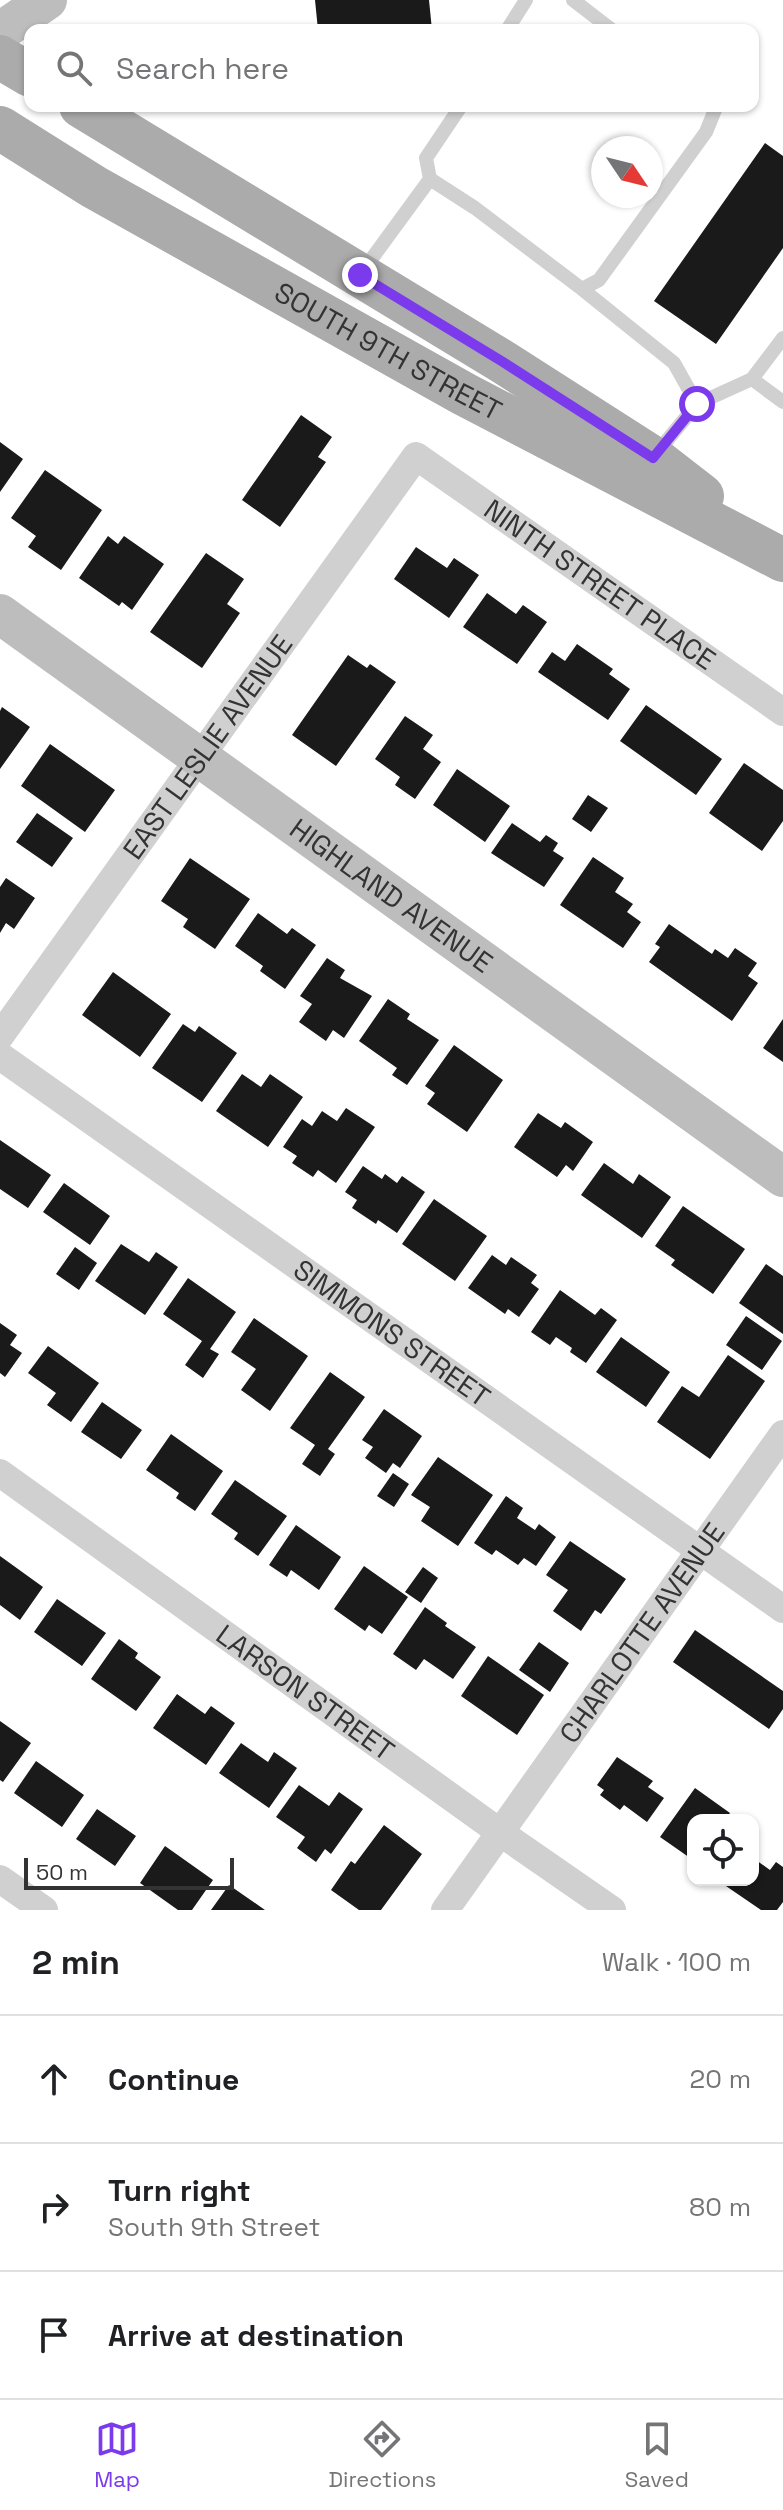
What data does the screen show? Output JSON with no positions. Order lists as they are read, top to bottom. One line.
{"streets":{"main road":["SOUTH 9TH STREET"],"street":["NINTH STREET PLACE","EAST LESLIE AVENUE","HIGHLAND AVENUE","SIMMONS STREET","CHARLOTTE AVENUE","LARSON STREET"]},"crossings":[["NINTH STREET PLACE","EAST LESLIE AVENUE"],["EAST LESLIE AVENUE","HIGHLAND AVENUE"],["SIMMONS STREET","CHARLOTTE AVENUE"],["CHARLOTTE AVENUE","LARSON STREET"]],"scale_bar":"50 m","north":"bottom right","page":{"search":"Search here","scale":"50 m","heading":["2 min","Walk · 100 m"],"list":[["Continue","20 m"],["Turn right","South 9th Street","80 m"],"Arrive at destination"],"nav":["Map","Directions","Saved"]}}
